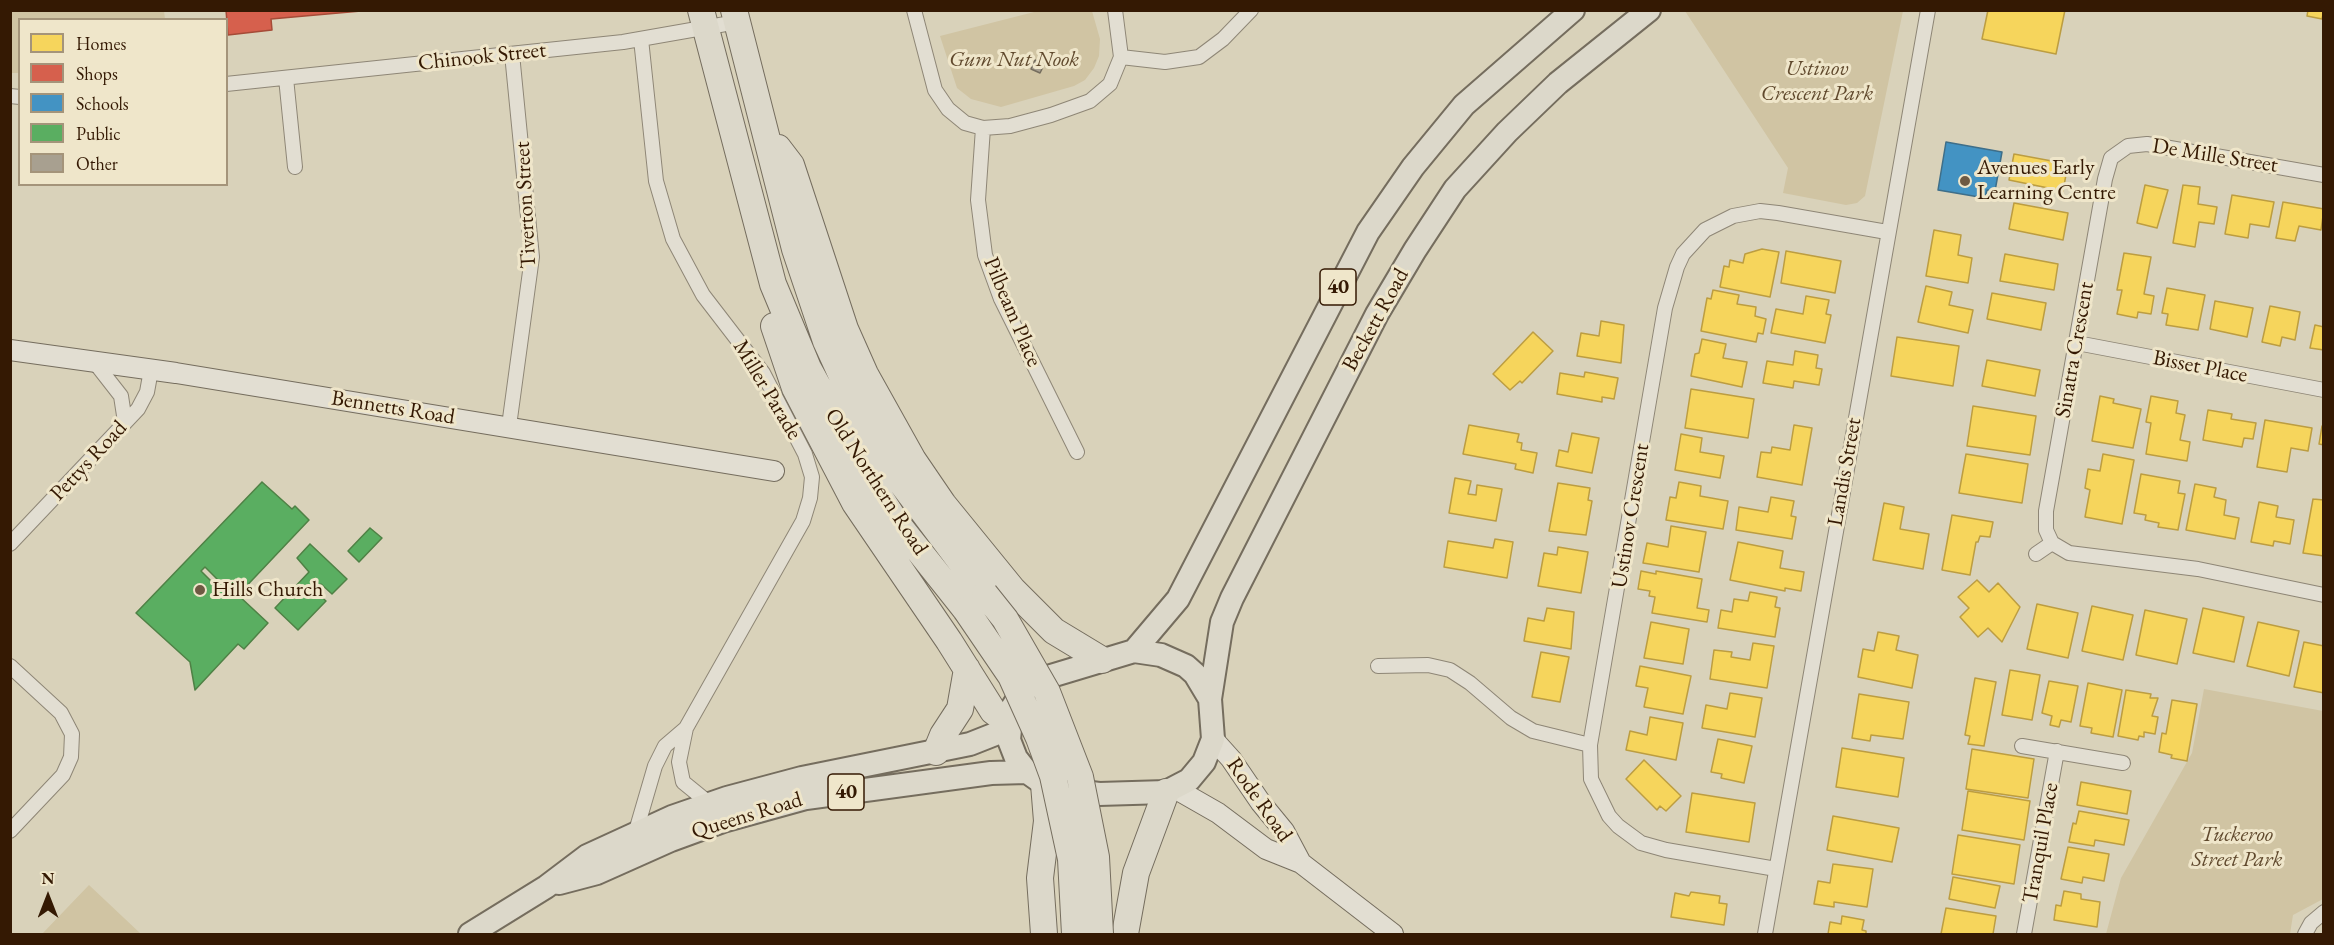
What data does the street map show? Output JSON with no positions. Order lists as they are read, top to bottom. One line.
{"streets":{"highway":["Old Northern Road"],"main road":["40","Beckett Road","Queens Road"],"street":["Chinook Street","De Mille Street","Tiverton Street","Pilbeam Place","Sinatra Crescent","Bisset Place","Miller Parade","Bennetts Road","Pettys Road","Landis Street","Ustinov Crescent","Rode Road","Tranquil Place"]},"crossings":[["Chinook Street","Tiverton Street"],["Chinook Street","Miller Parade"],["Chinook Street","Old Northern Road"],["De Mille Street","Sinatra Crescent"],["Tiverton Street","Bennetts Road"],["40","Beckett Road"],["40","Rode Road"],["40","Queens Road"],["Beckett Road","Rode Road"],["Beckett Road","Queens Road"],["Sinatra Crescent","Bisset Place"],["Miller Parade","Queens Road"],["Bennetts Road","Pettys Road"],["Landis Street","Ustinov Crescent"],["Rode Road","Queens Road"]],"parks":["Gum Nut Nook","Ustinov Crescent Park","Tuckeroo Street Park"],"places":["Avenues Early Learning Centre","Hills Church"],"legend":["Homes","Shops","Schools","Public","Other"],"north":"top"}
